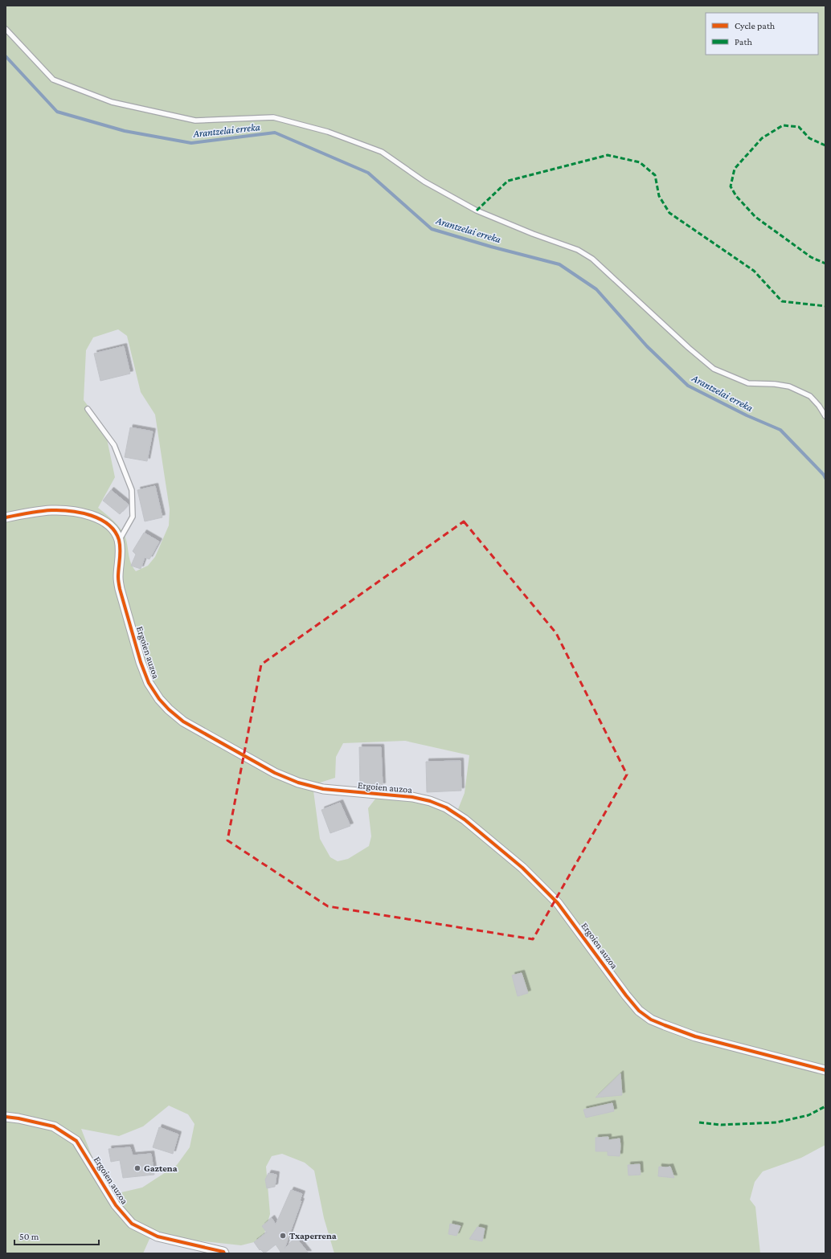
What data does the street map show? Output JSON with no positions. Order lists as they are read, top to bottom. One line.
{"streets":{"street":["Ergoien auzoa"]},"water":["Arantzelai erreka"],"places":["Gaztena","Txaperrena"],"legend":["Cycle path","Path"],"scale_bar":"50 m"}
